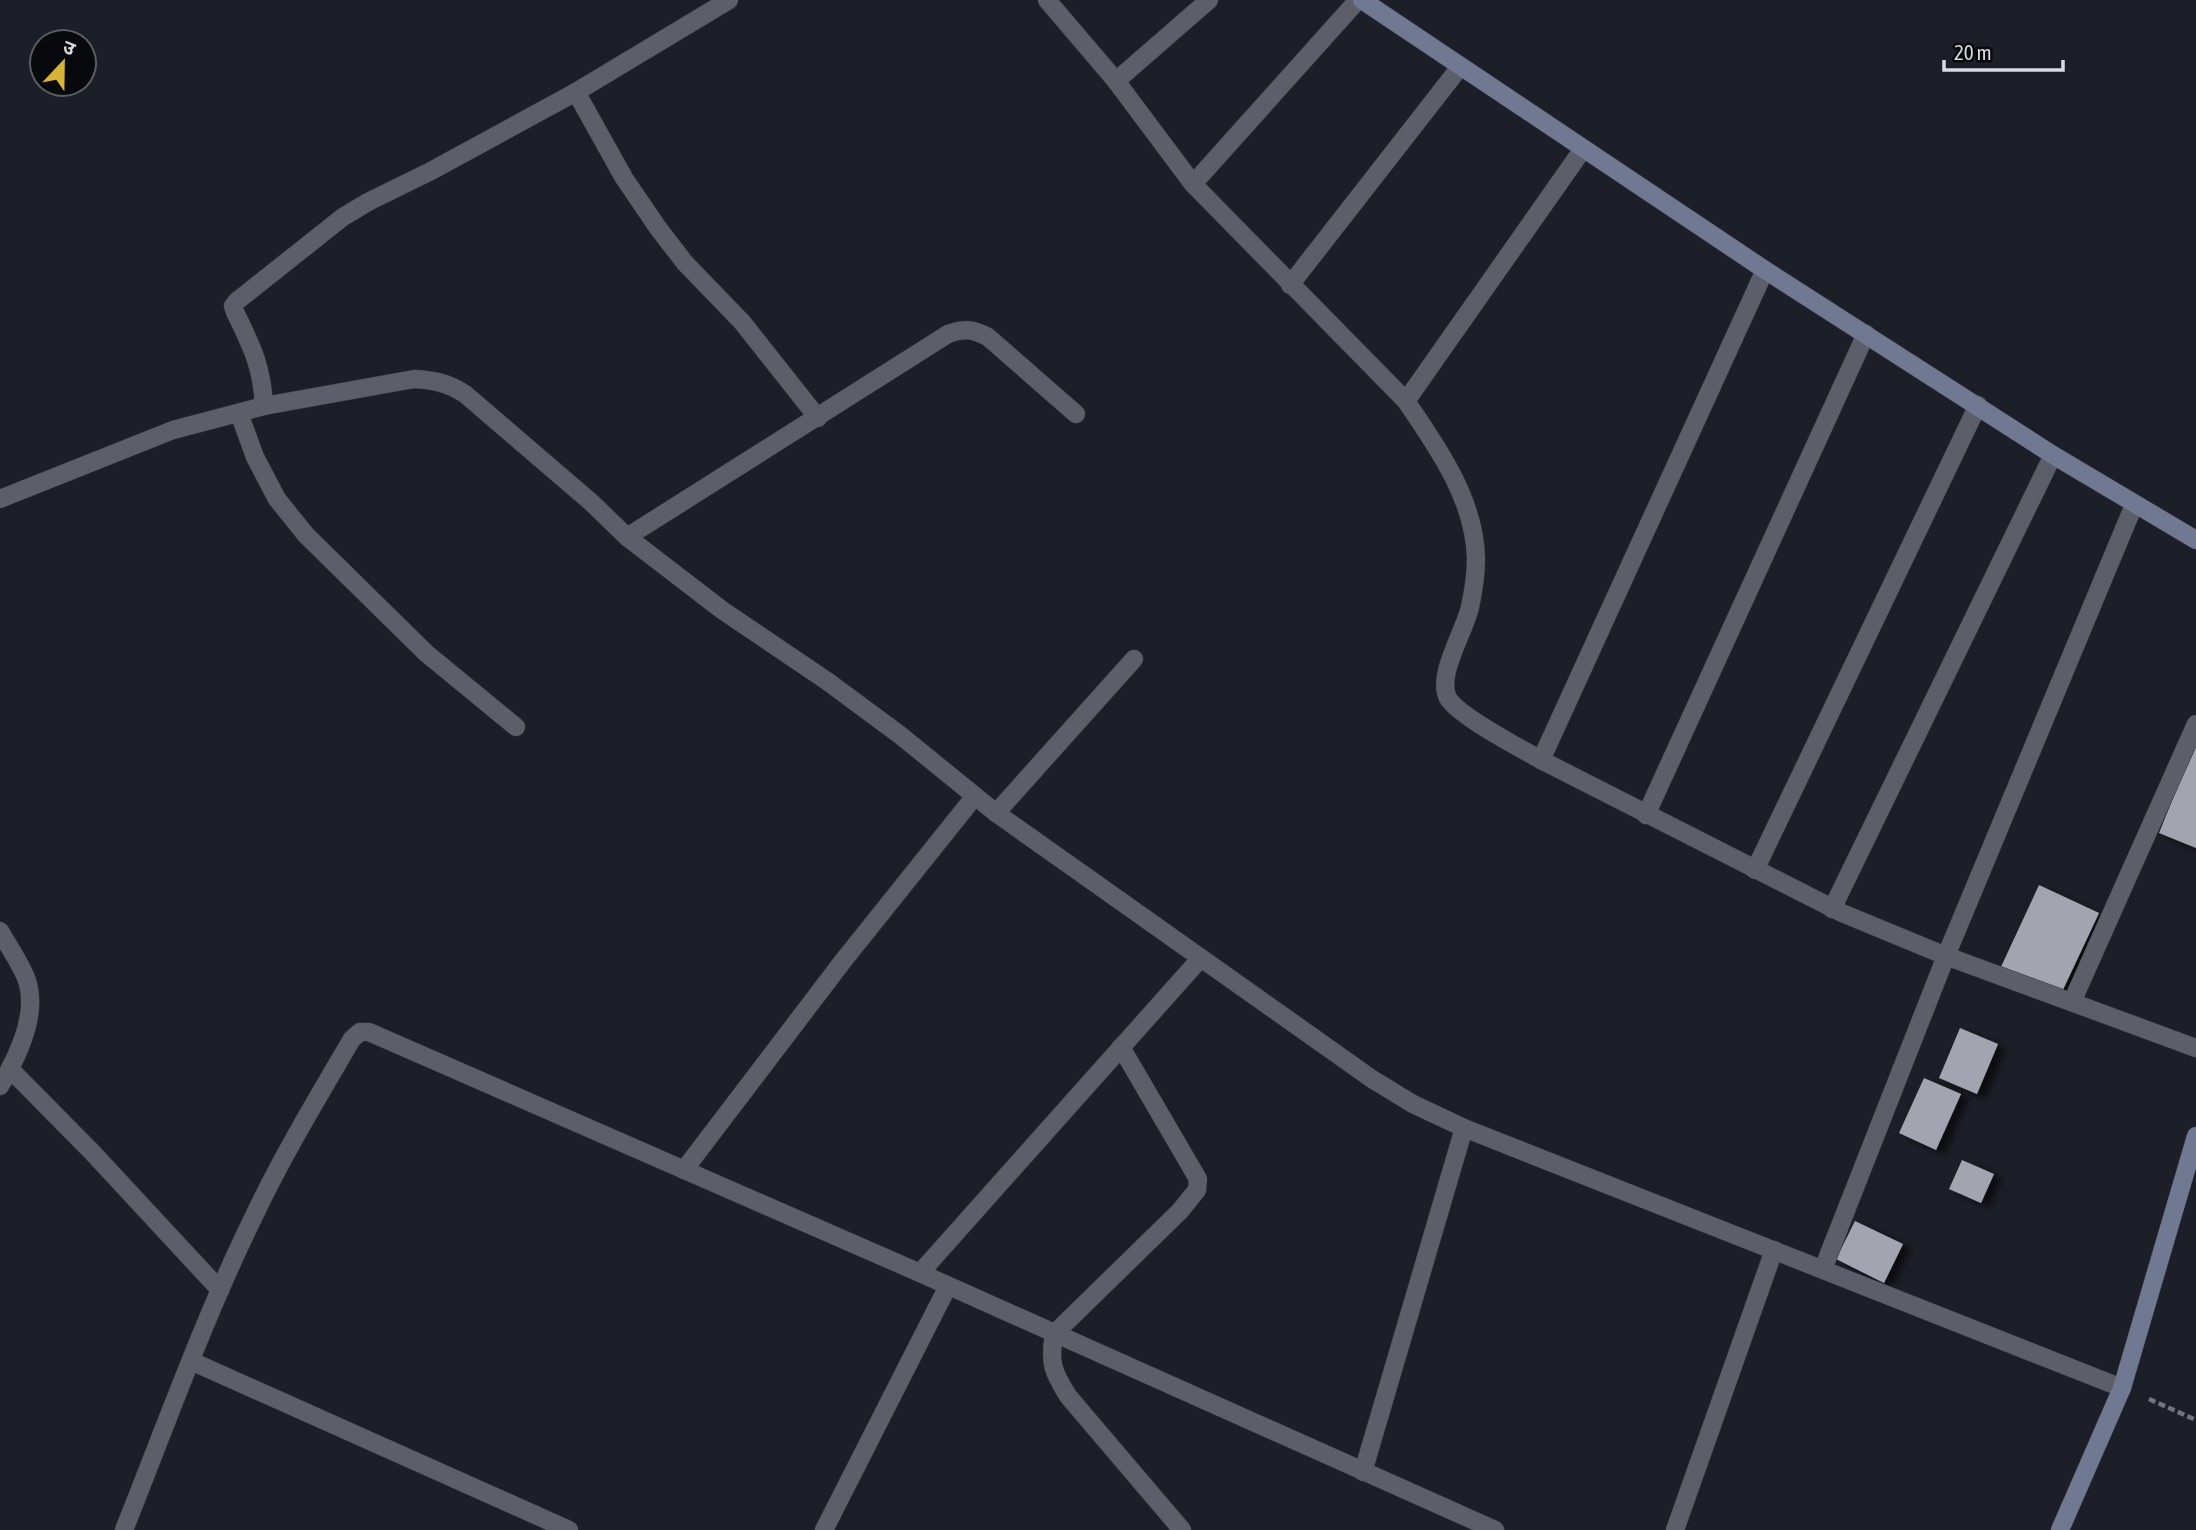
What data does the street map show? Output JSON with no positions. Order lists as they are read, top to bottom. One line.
{"scale_bar":"20 m","north":"top"}
